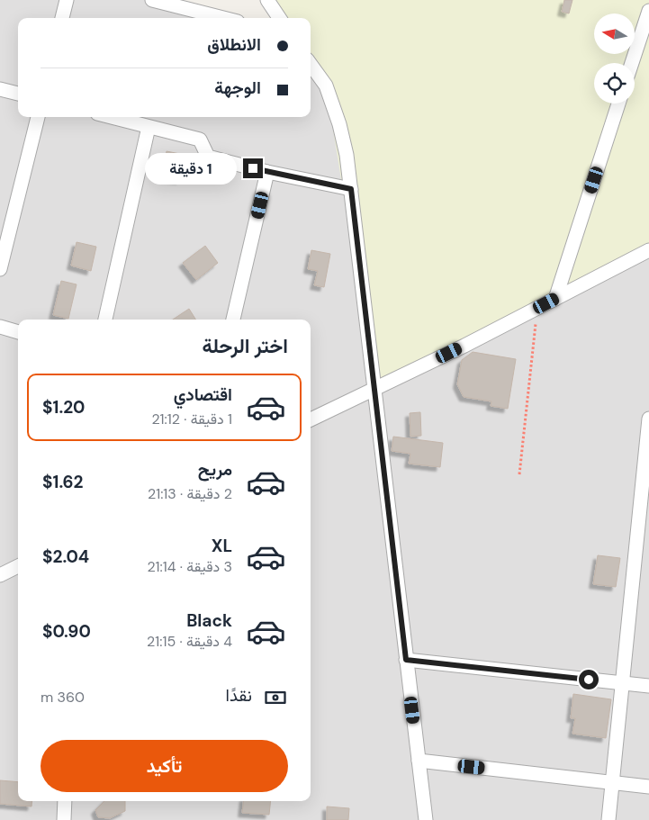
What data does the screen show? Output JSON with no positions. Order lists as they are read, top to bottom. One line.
{"north":"left","page":{"banner":["الانطلاق","الوجهة"],"bubble":"1 دقيقة","heading":"اختر الرحلة","list":[{"name":"اقتصادي","note":"1 دقيقة · 21:12","value":"$1.20"},{"name":"مريح","note":"2 دقيقة · 21:13","value":"$1.62"},{"name":"XL","note":"3 دقيقة · 21:14","value":"$2.04"},{"name":"Black","note":"4 دقيقة · 21:15","value":"$0.90"}],"pay":["نقدًا","360 m"],"buttons":"تأكيد"}}
